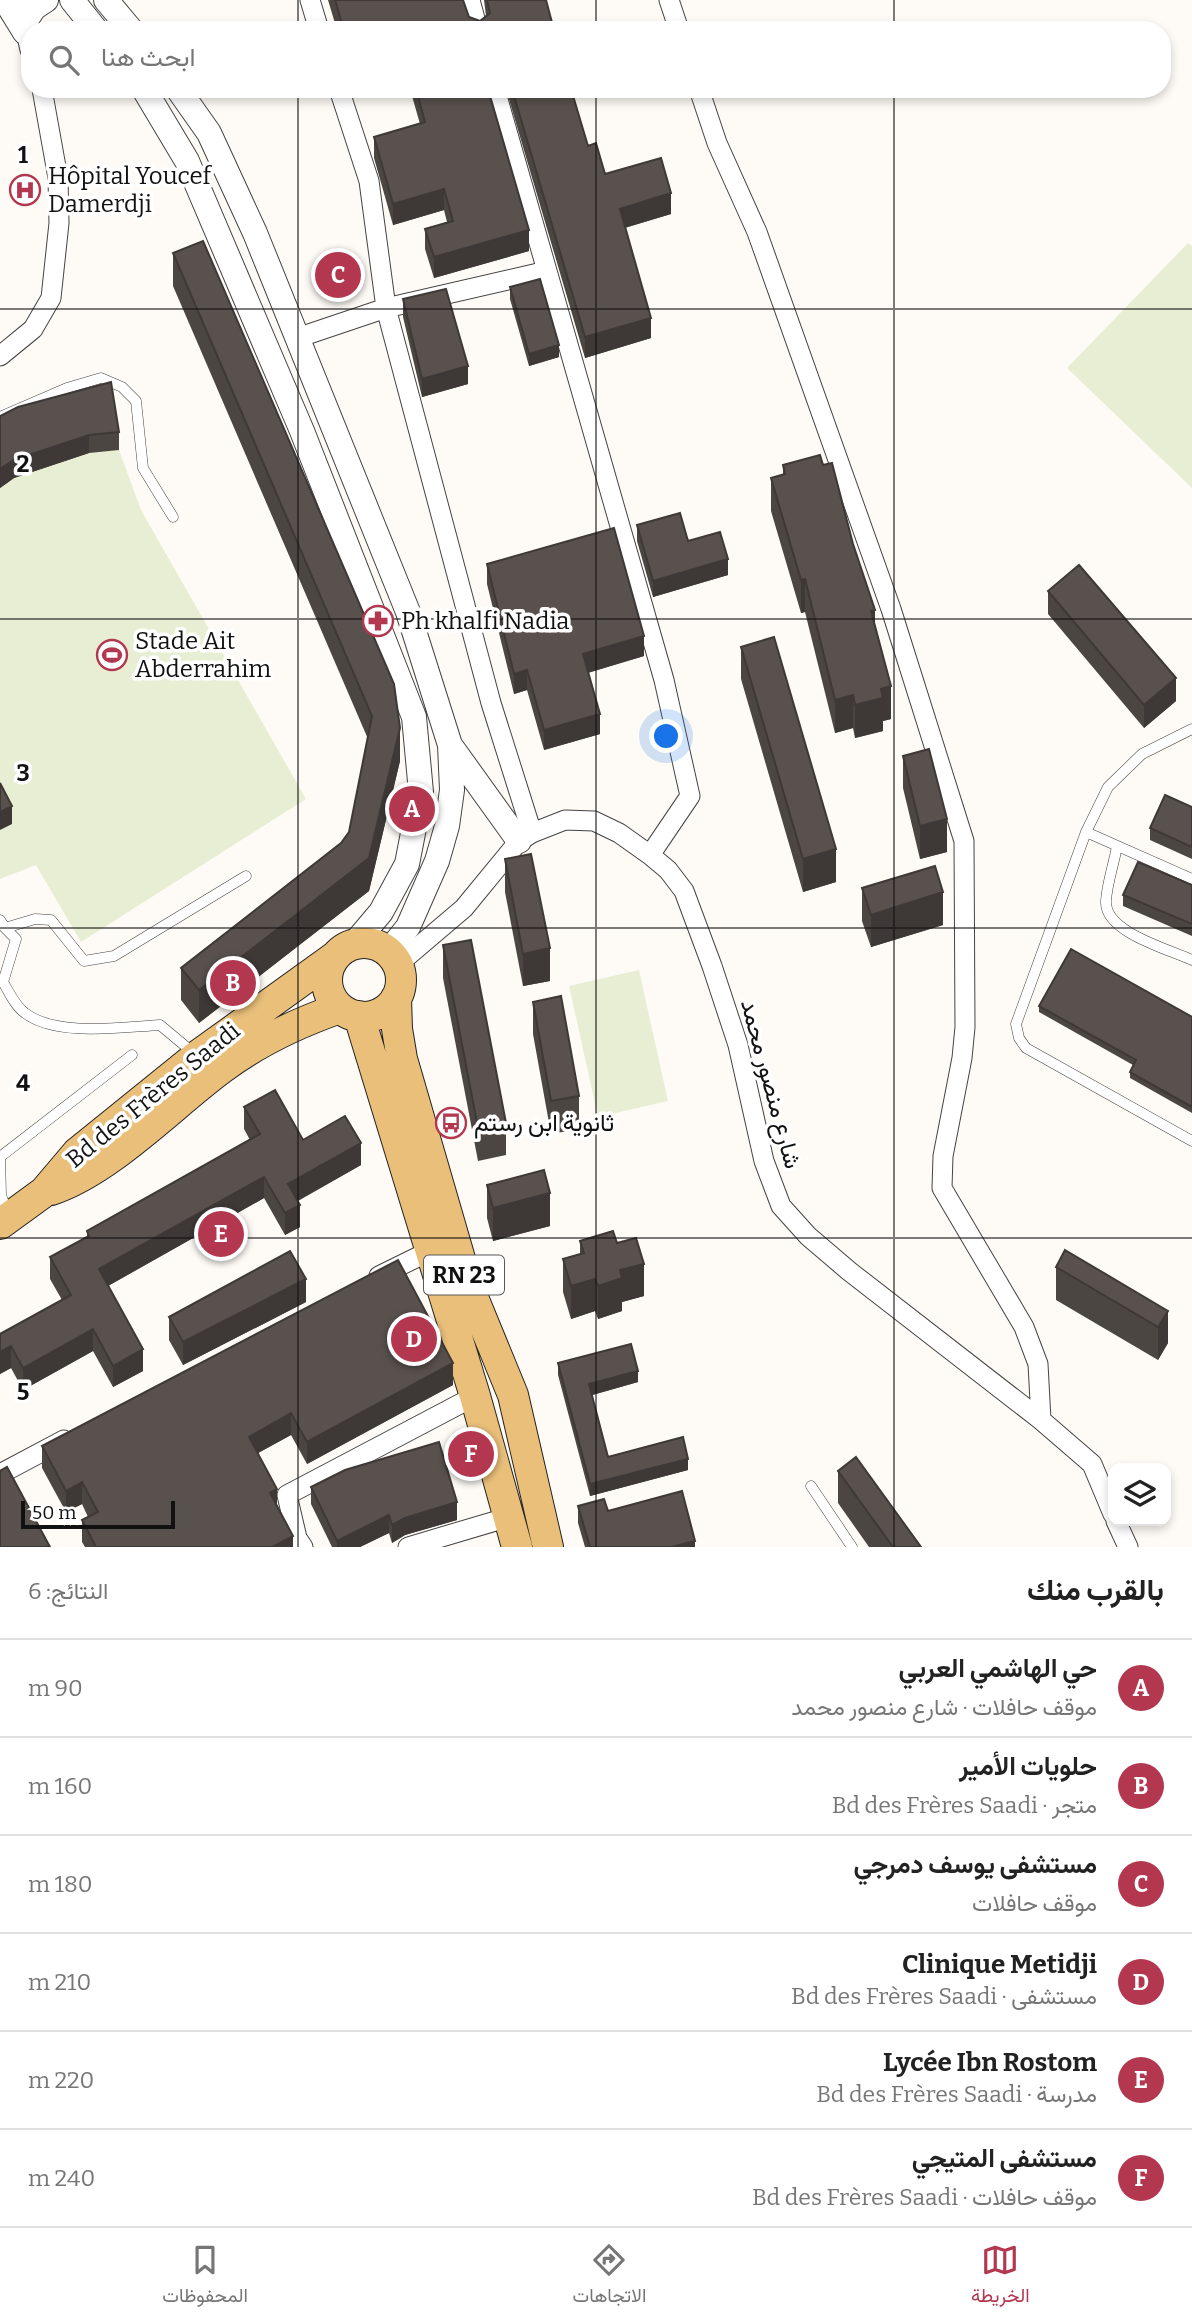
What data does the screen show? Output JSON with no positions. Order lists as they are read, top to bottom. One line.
{"streets":{"main road":["Bd des Frères Saadi","RN 23"],"street":["شارع منصور محمد"]},"crossings":[["Bd des Frères Saadi","RN 23"]],"places":{"hospital":["Hôpital Youcef Damerdji"],"pharmacy":["Ph khalfi Nadia"],"sports":["Stade Ait Abderrahim"],"bus stop":["ثانوية ابن رستم"]},"scale_bar":"50 m","page":{"search":"ابحث هنا","pins":["C","A","B","E","D","F"],"scale":"50 m","heading":["بالقرب منك","النتائج: 6"],"list":[{"mark":"A","name":"حي الهاشمي العربي","note":"موقف حافلات · شارع منصور محمد","value":"90 m"},{"mark":"B","name":"حلويات الأمير","note":"متجر · Bd des Frères Saadi","value":"160 m"},{"mark":"C","name":"مستشفى يوسف دمرجي","note":"موقف حافلات","value":"180 m"},{"mark":"D","name":"Clinique Metidji","note":"مستشفى · Bd des Frères Saadi","value":"210 m"},{"mark":"E","name":"Lycée Ibn Rostom","note":"مدرسة · Bd des Frères Saadi","value":"220 m"},{"mark":"F","name":"مستشفى المتيجي","note":"موقف حافلات · Bd des Frères Saadi","value":"240 m"}],"nav":["الخريطة","الاتجاهات","المحفوظات"]},"grid":{"rows":["1","2","3","4","5"]}}
